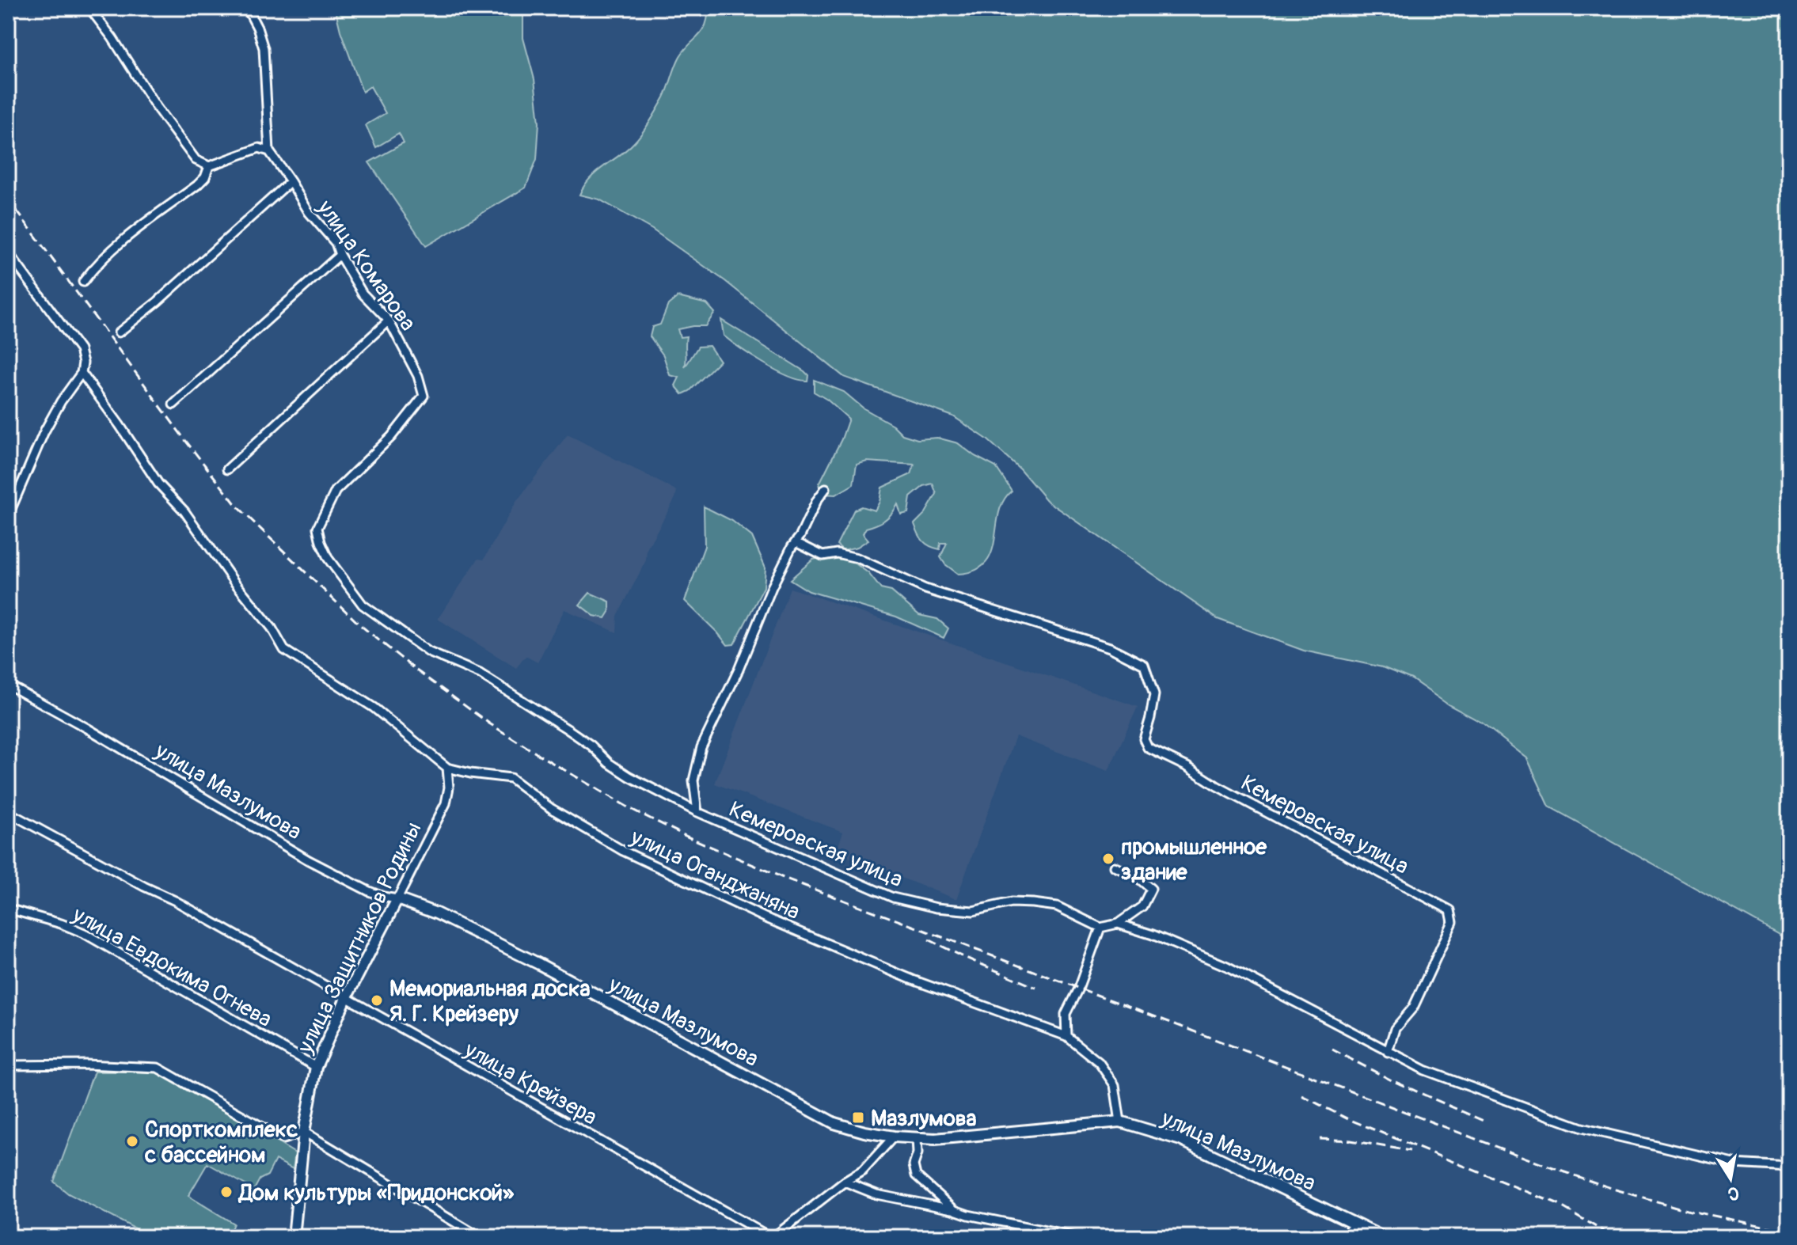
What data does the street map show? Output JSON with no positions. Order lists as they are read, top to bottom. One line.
{"streets":{"street":["улица Комарова","улица Мазлумова","Кемеровская улица","улица Оганджаняна","улица Защитников Родины","улица Евдокима Огнева","улица Крейзера"]},"crossings":[["улица Комарова","Кемеровская улица"],["улица Мазлумова","улица Оганджаняна"],["улица Мазлумова","улица Защитников Родины"],["улица Оганджаняна","улица Защитников Родины"],["улица Защитников Родины","улица Евдокима Огнева"],["улица Защитников Родины","улица Крейзера"]],"places":{"other":["промышленное здание","Мемориальная доска Я. Г. Крейзеру","Спорткомплекс с бассейном","Дом культуры «Придонской»"],"transit":["Мазлумова"]},"north":"bottom"}
